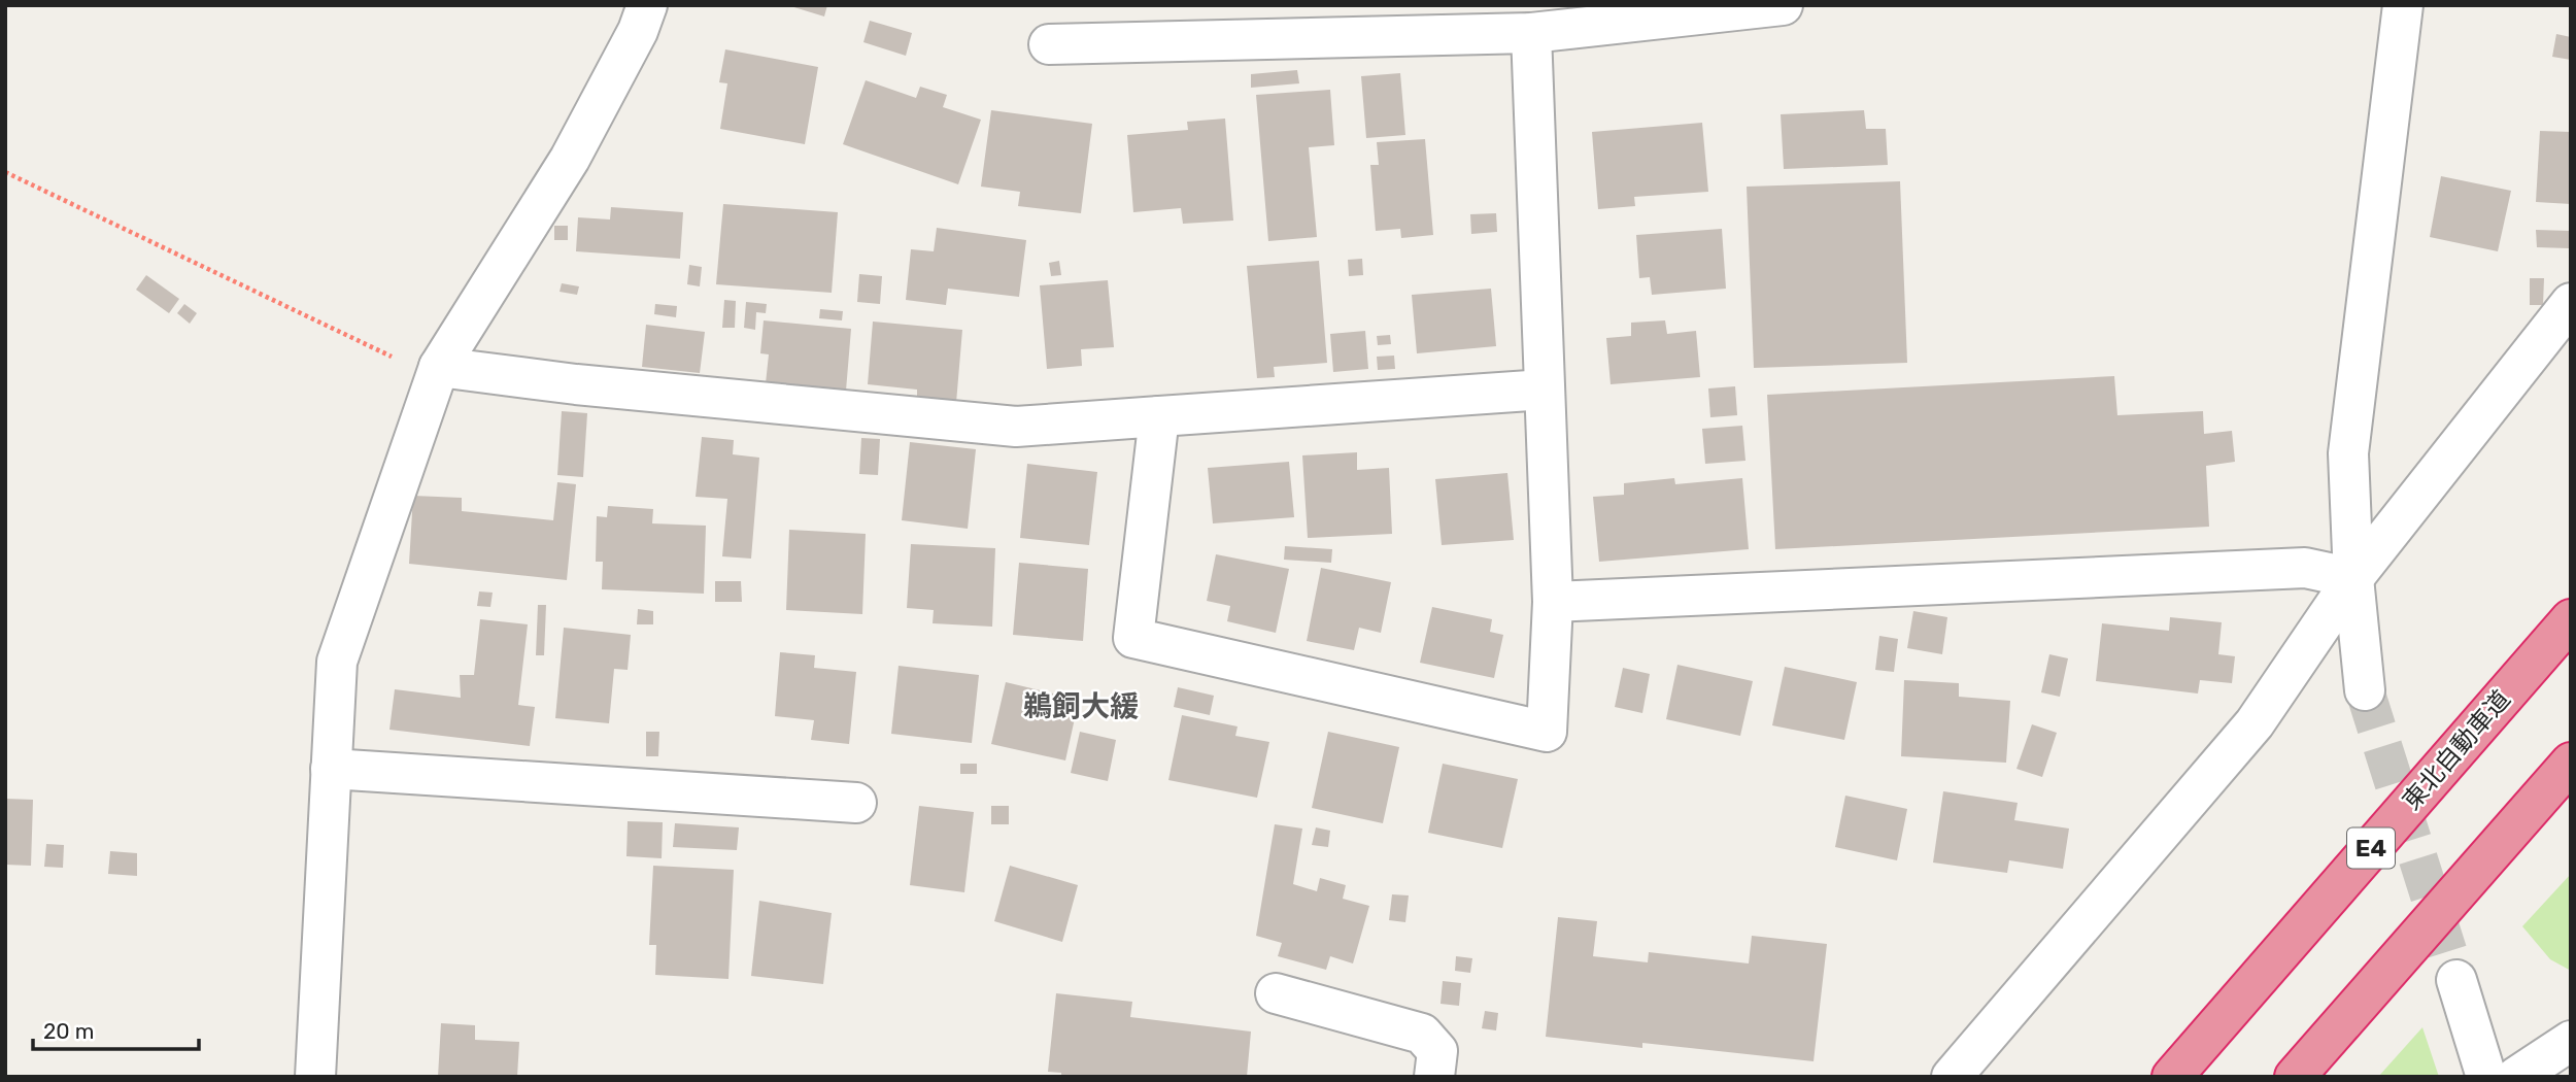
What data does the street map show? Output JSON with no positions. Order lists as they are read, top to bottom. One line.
{"streets":{"highway":["東北自動車道","E4"]},"districts":["鵜飼大緩"],"scale_bar":"20 m"}
